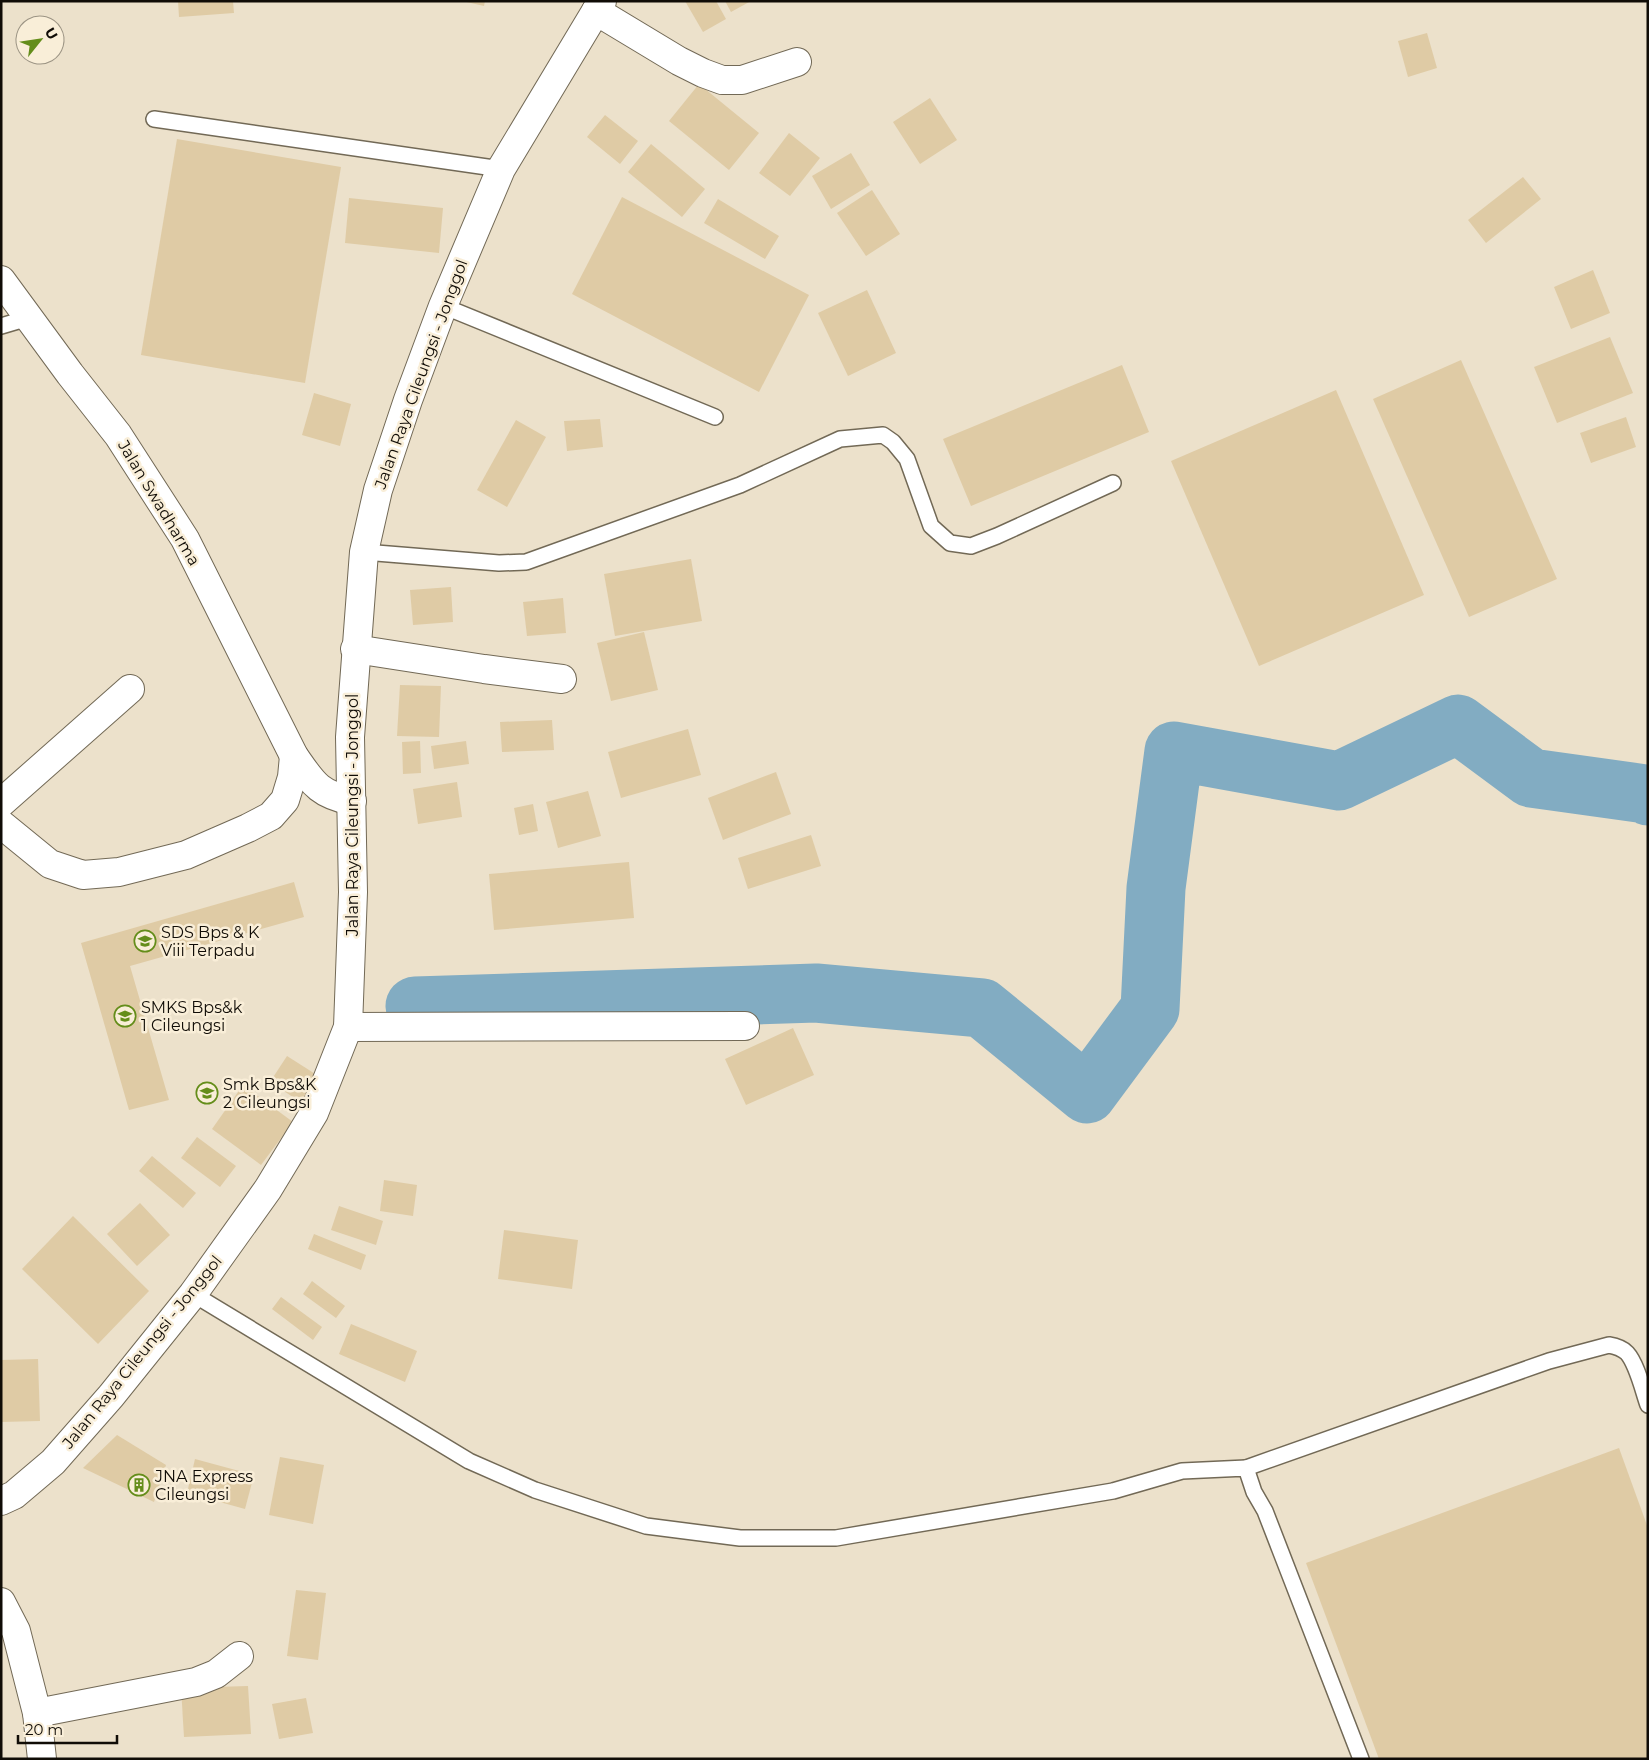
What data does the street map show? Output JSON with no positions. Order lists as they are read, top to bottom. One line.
{"streets":{"street":["Jalan Raya Cileungsi - Jonggol","Jalan Swadharma"]},"crossings":[["Jalan Raya Cileungsi - Jonggol","Jalan Swadharma"]],"places":{"school or university":["SDS Bps & K Viii Terpadu","SMKS Bps&k 1 Cileungsi","Smk Bps&K 2 Cileungsi"],"building":["JNA Express Cileungsi"]},"scale_bar":"20 m","north":"top right"}
